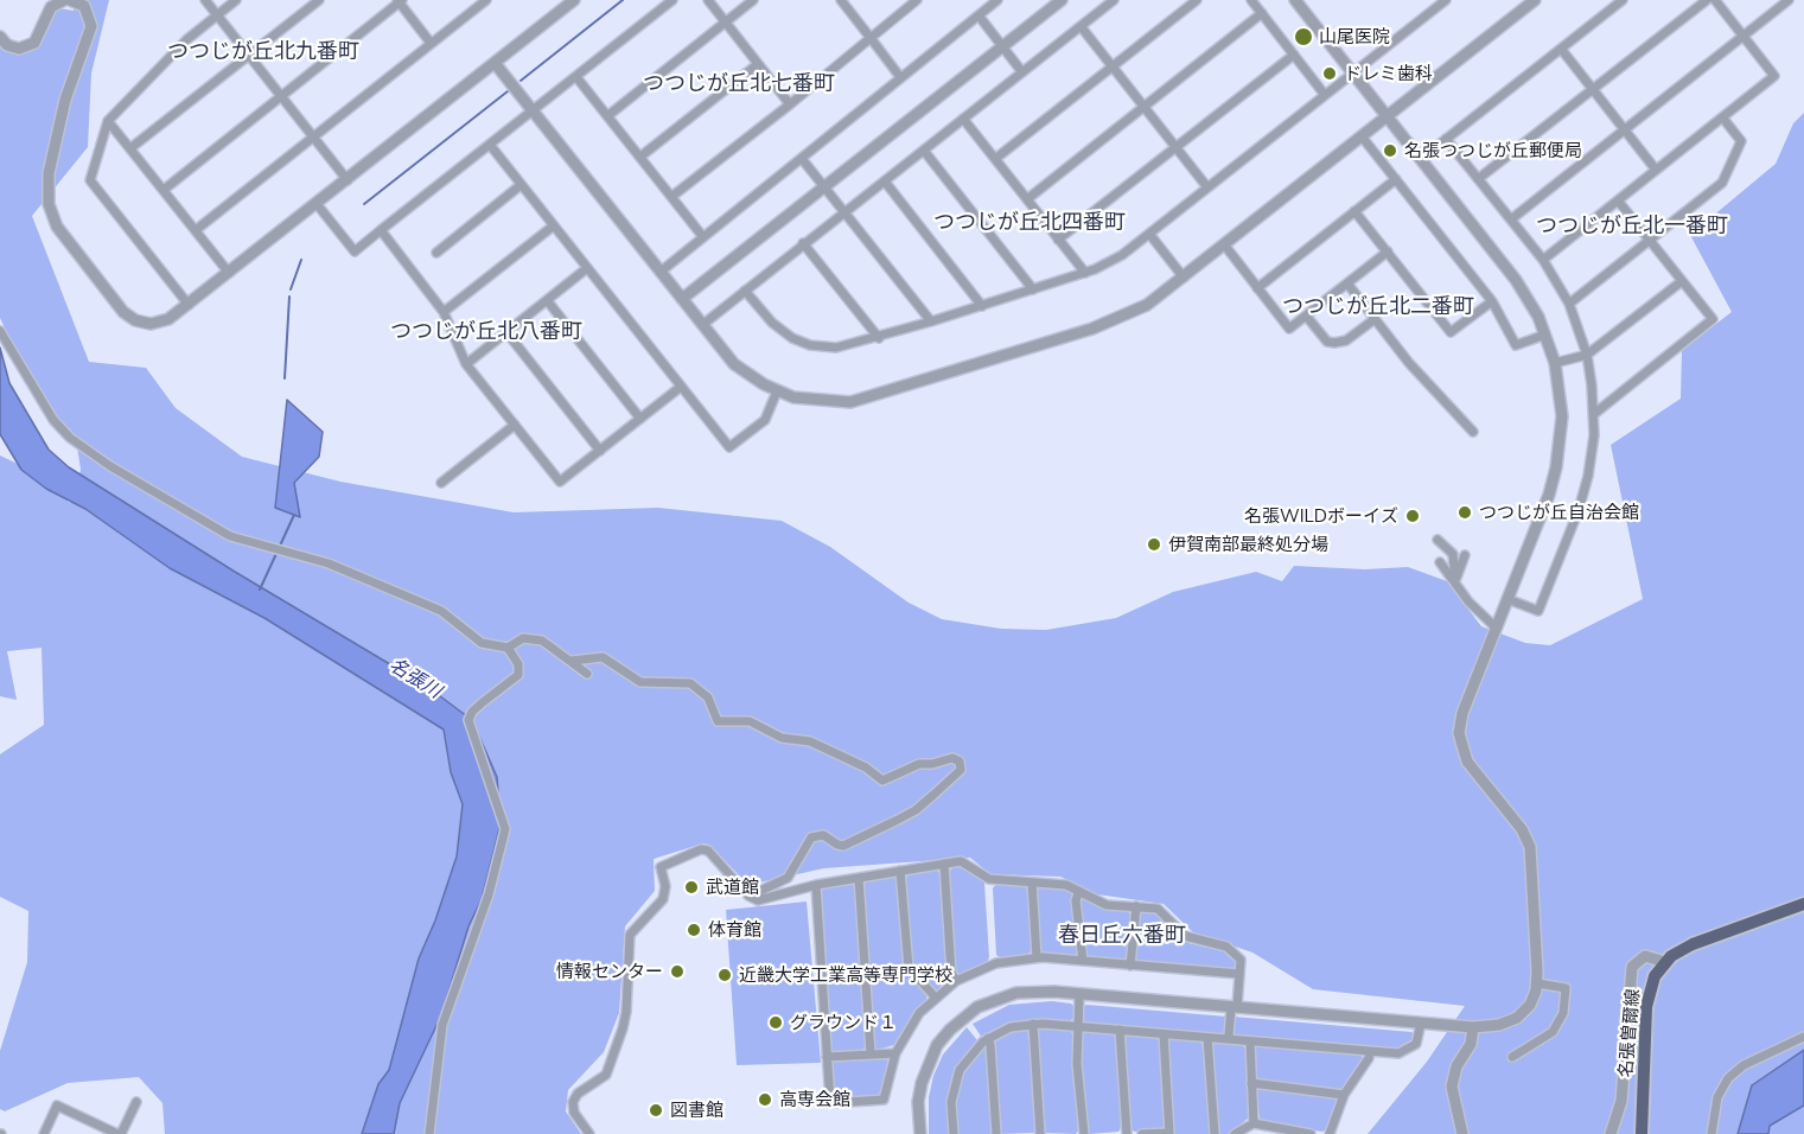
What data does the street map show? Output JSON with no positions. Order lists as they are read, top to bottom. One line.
{"streets":{"main road":["名張曽爾線"]},"districts":["つつじが丘北九番町","つつじが丘北七番町","つつじが丘北四番町","つつじが丘北一番町","つつじが丘北二番町","つつじが丘北八番町","春日丘六番町"],"water":["名張川"],"places":["山尾医院","ドレミ歯科","名張つつじが丘郵便局","つつじが丘自治会館","名張WILDボーイズ","伊賀南部最終処分場","武道館","体育館","情報センター","近畿大学工業高等専門学校","グラウンド１","高専会館","図書館"]}
